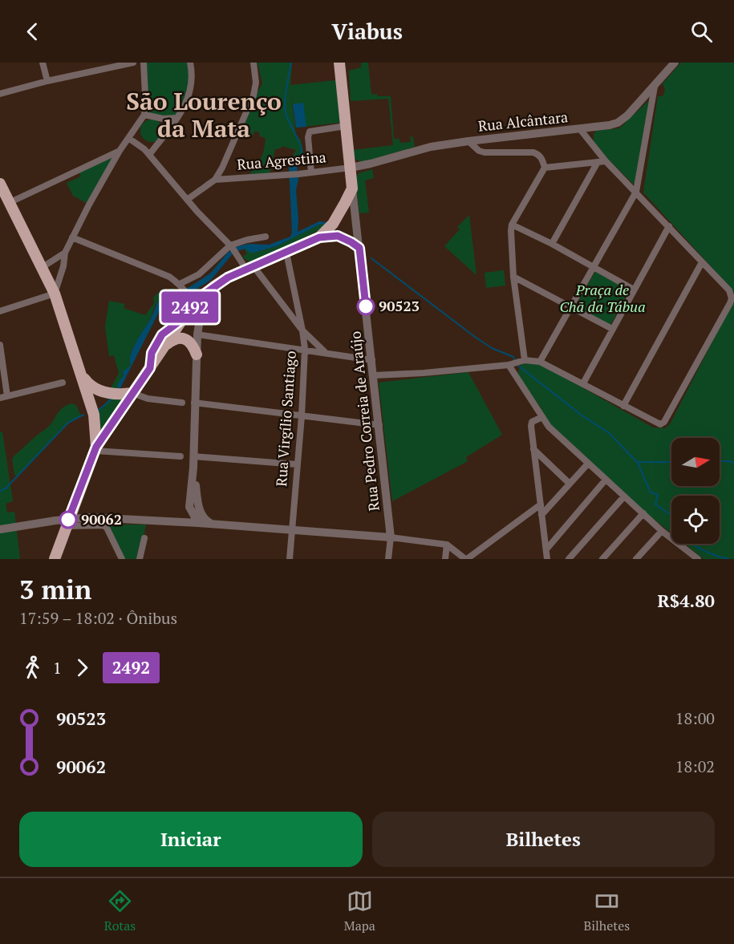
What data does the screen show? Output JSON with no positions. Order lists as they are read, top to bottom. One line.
{"streets":{"street":["Rua Alcântara","Rua Agrestina","Rua Virgílio Santiago","Rua Pedro Correia de Araújo"]},"crossings":[["Rua Alcântara","Rua Agrestina"]],"districts":["São Lourenço da Mata"],"parks":["Praça de Chã da Tábua"],"places":["90523","90062"],"lines":["bus line 2492"],"north":"right","page":{"header":"Viabus","on_map":"2492","heading":["3 min","17:59 – 18:02 · Ônibus","R$4.80"],"legs":["1","2492"],"list":[{"name":"90523","value":"18:00"},{"name":"90062","value":"18:02"}],"buttons":["Iniciar","Bilhetes"],"tabs":["Rotas","Mapa","Bilhetes"]}}
